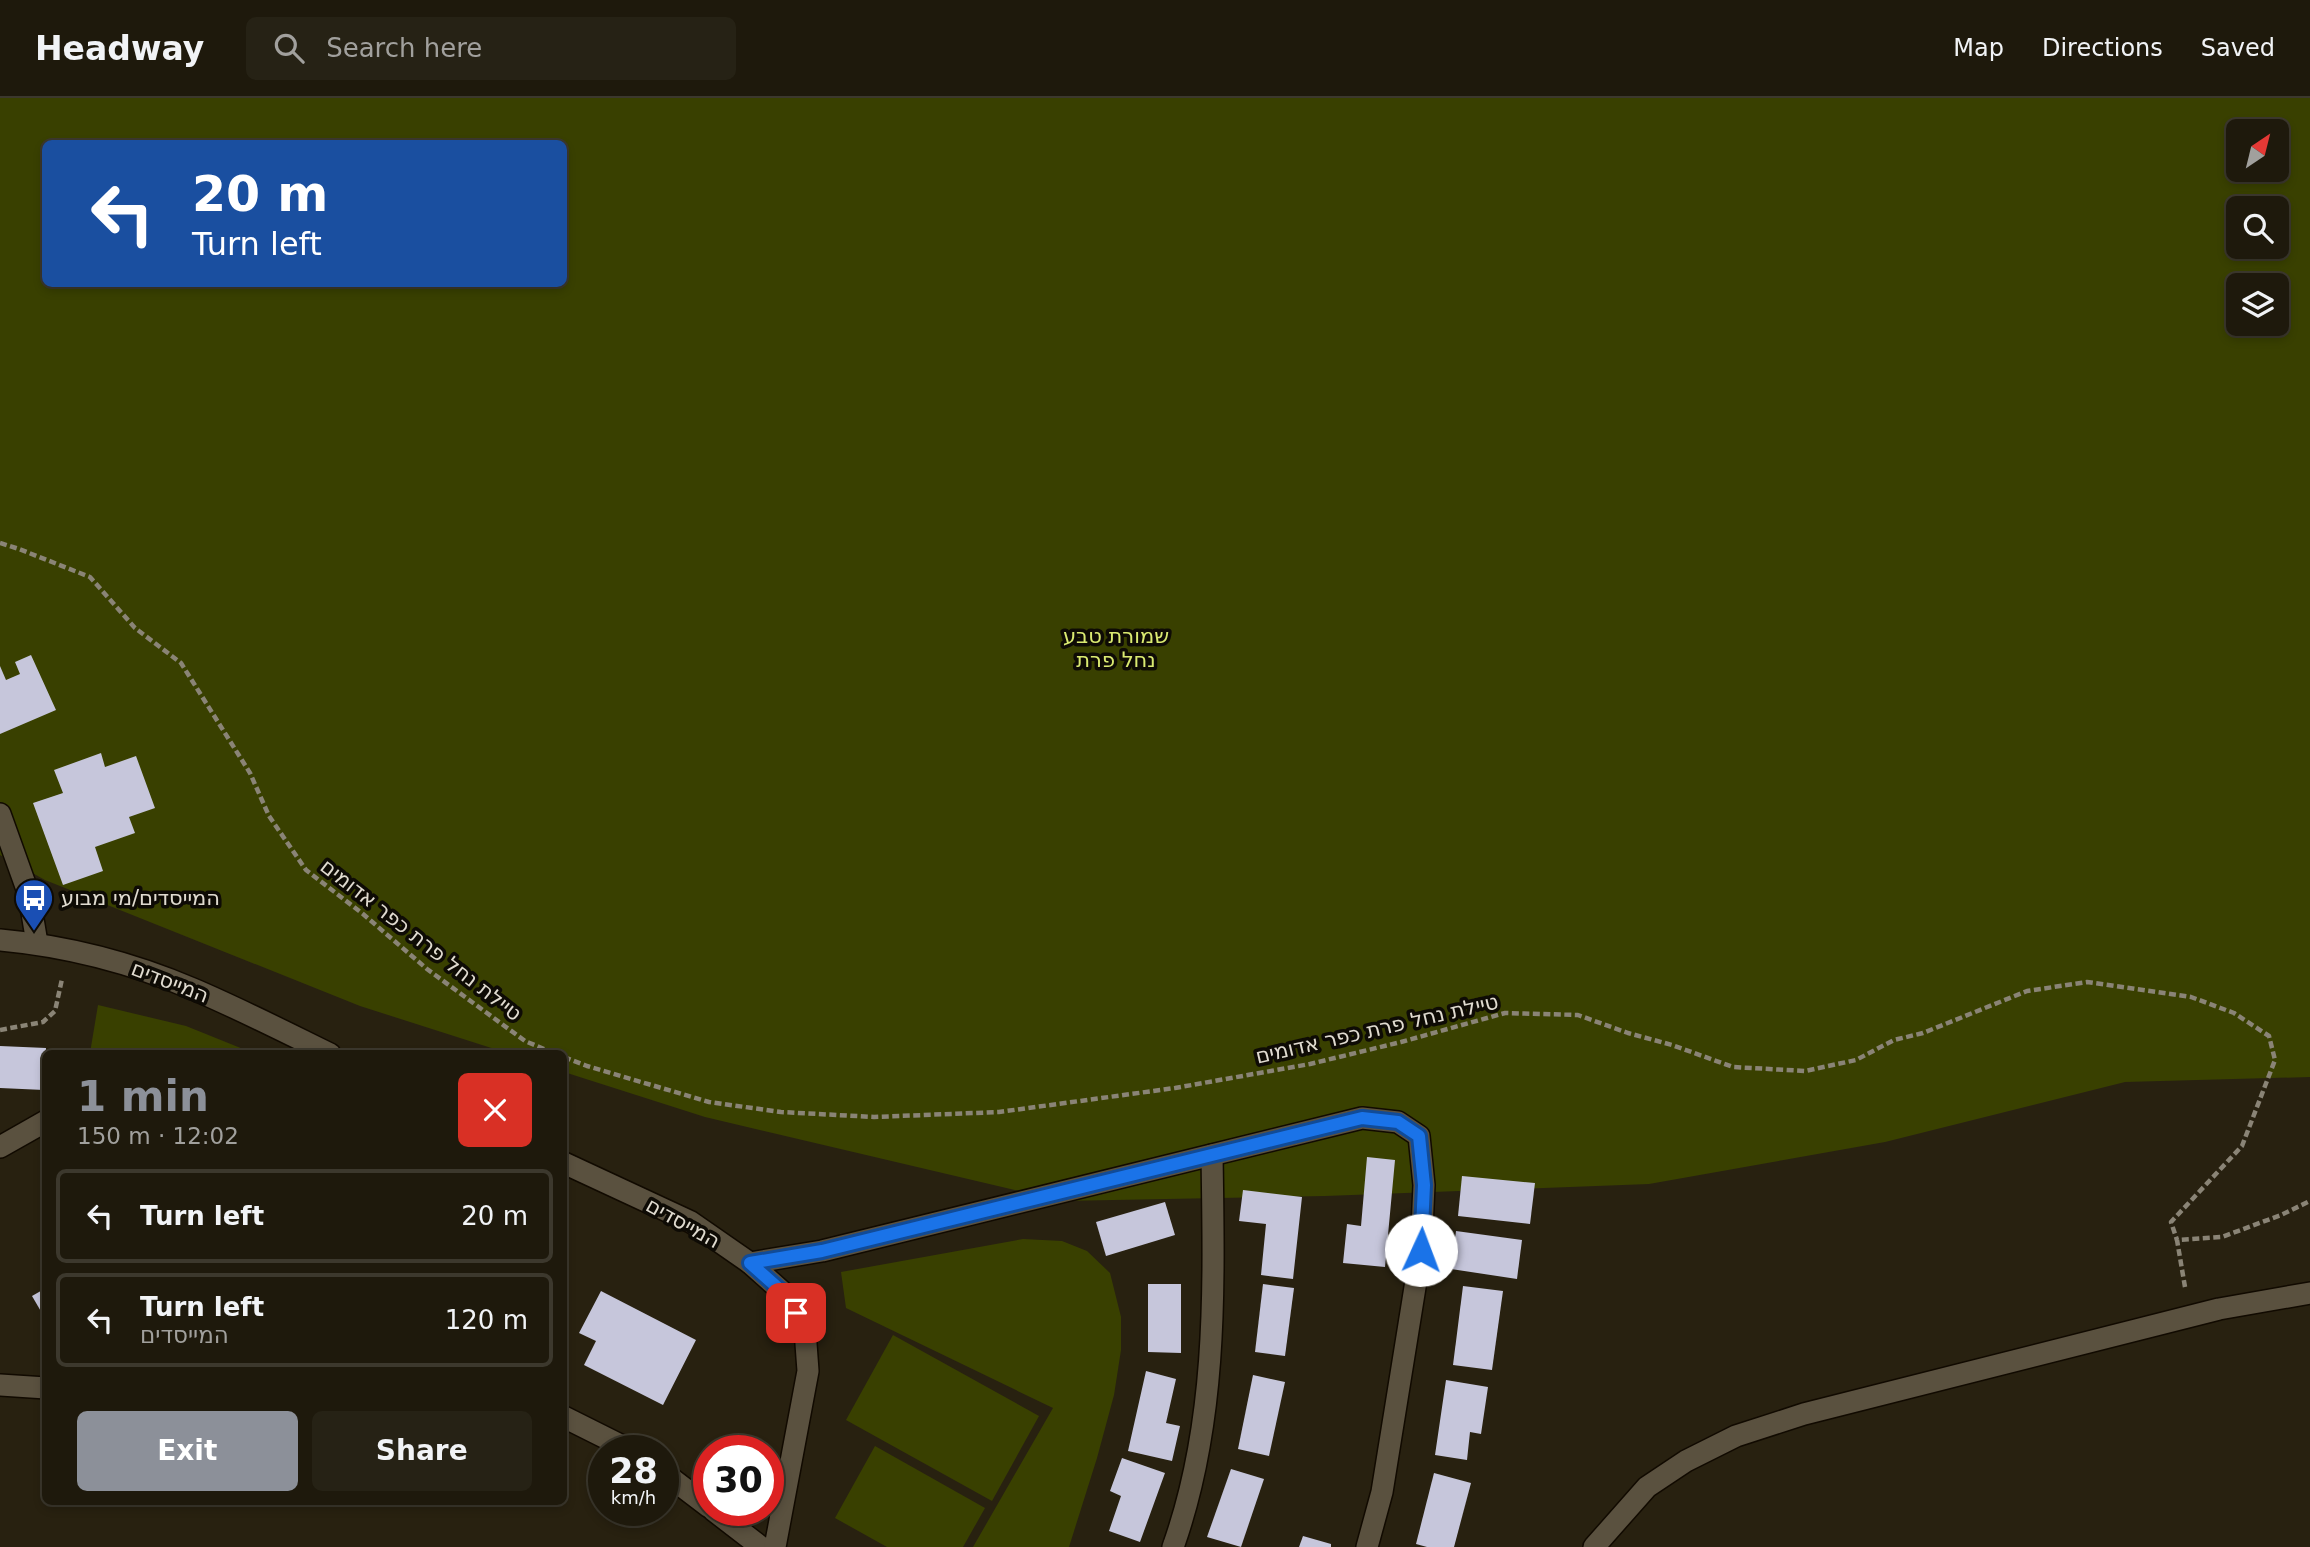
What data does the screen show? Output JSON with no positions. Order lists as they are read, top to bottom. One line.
{"streets":{"street":["המייסדים"],"path":["טיילת נחל פרת כפר אדומים"]},"parks":["שמורת טבע נחל פרת"],"places":{"bus stop":["המייסדים/מי מבוע"]},"north":"top right","page":{"header":"Headway","search":"Search here","nav":["Map","Directions","Saved"],"turn":["20 m","Turn left"],"heading":["1 min","150 m · 12:02"],"list":[{"name":"Turn left","value":"20 m"},{"name":"Turn left","note":"המייסדים","value":"120 m"}],"buttons":["Exit","Share"],"speed":"28 km/h","limit":"30"}}
